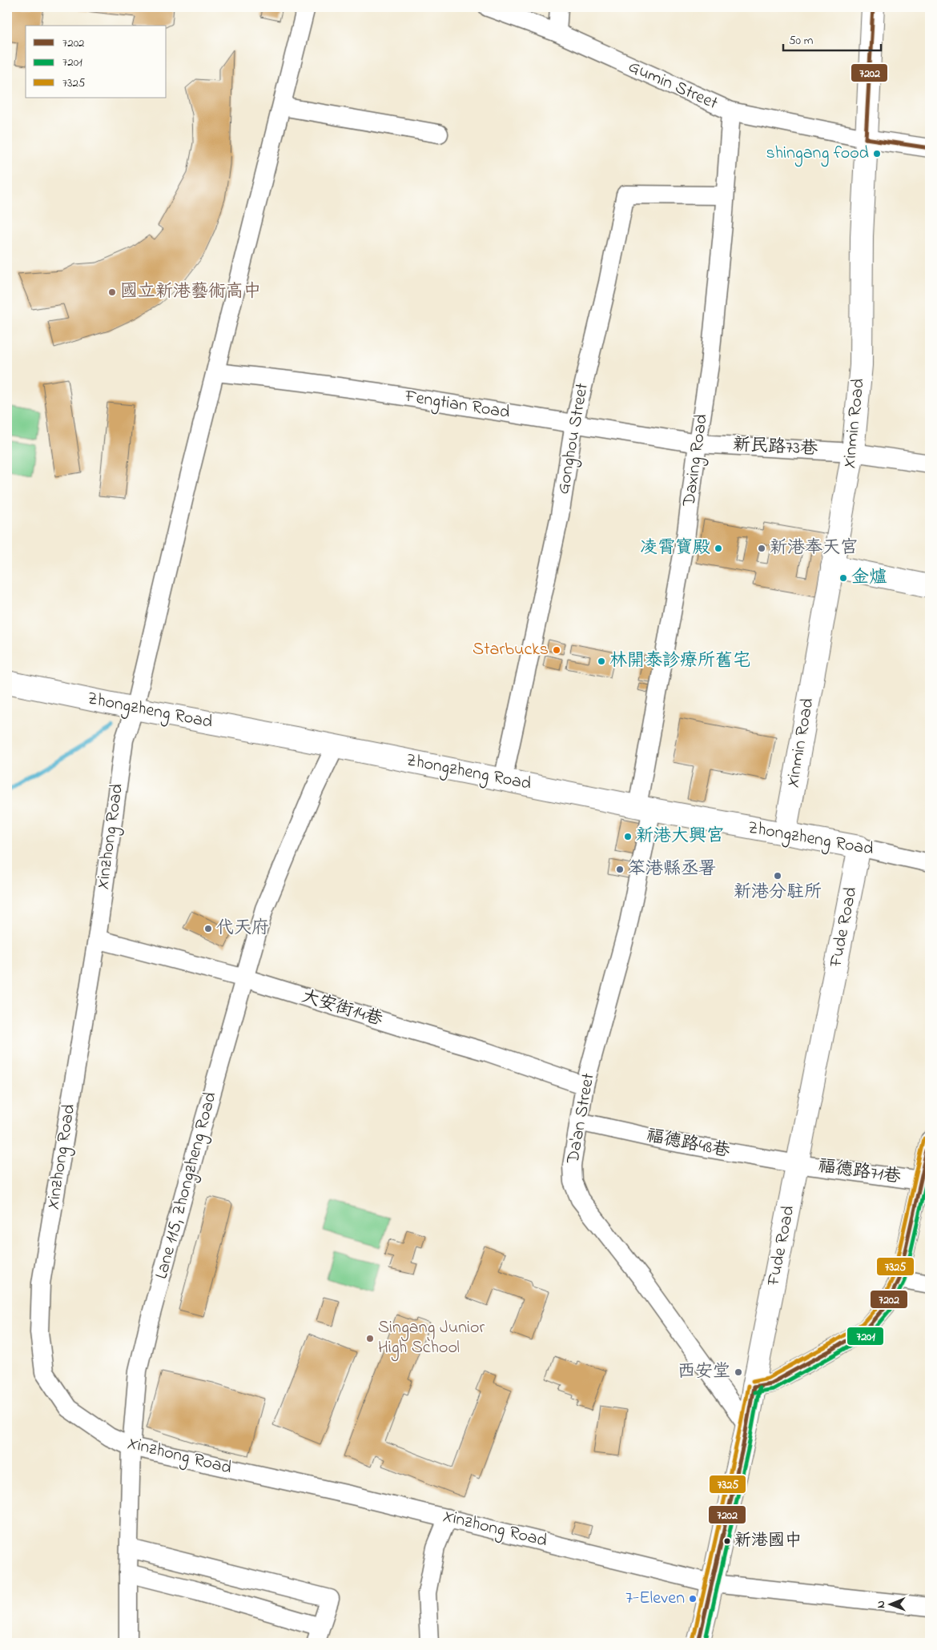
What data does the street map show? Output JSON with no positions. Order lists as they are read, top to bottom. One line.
{"streets":{"main road":["Xinmin Road","Zhongzheng Road","Fude Road"],"street":["Gumin Street","Fengtian Road","Gonghou Street","新民路73巷","Daxing Road","Xinzhong Road","大安街14巷","Da'an Street","福德路48巷","福德路71巷","Lane 115, Zhongzheng Road"]},"crossings":[["Gumin Street","Xinmin Road"],["Gumin Street","Daxing Road"],["Fengtian Road","Gonghou Street"],["Fengtian Road","新民路73巷"],["Fengtian Road","Daxing Road"],["Fengtian Road","Xinzhong Road"],["Xinmin Road","新民路73巷"],["Xinmin Road","Zhongzheng Road"],["Gonghou Street","Daxing Road"],["Gonghou Street","Zhongzheng Road"],["新民路73巷","Daxing Road"],["Daxing Road","Zhongzheng Road"],["Daxing Road","Da'an Street"],["Zhongzheng Road","Xinzhong Road"],["Zhongzheng Road","Fude Road"],["Zhongzheng Road","Da'an Street"],["Zhongzheng Road","Lane 115, Zhongzheng Road"],["Xinzhong Road","Fude Road"],["Xinzhong Road","大安街14巷"],["Xinzhong Road","Lane 115, Zhongzheng Road"],["Fude Road","Da'an Street"],["Fude Road","福德路48巷"],["Fude Road","福德路71巷"],["大安街14巷","Da'an Street"],["大安街14巷","Lane 115, Zhongzheng Road"],["Da'an Street","福德路48巷"],["福德路48巷","福德路71巷"]],"places":["shingang food","國立新港藝術高中","凌霄寶殿","新港奉天宮","金爐","Starbucks","林開泰診療所舊宅","新港大興宮","笨港縣丞署","新港分駐所","代天府","Singang Junior High School","西安堂","新港國中","7-Eleven"],"lines":["transit line 7202","transit line 7325","transit line 7201"],"legend":["7202","7201","7325"],"scale_bar":"50 m","north":"left"}
